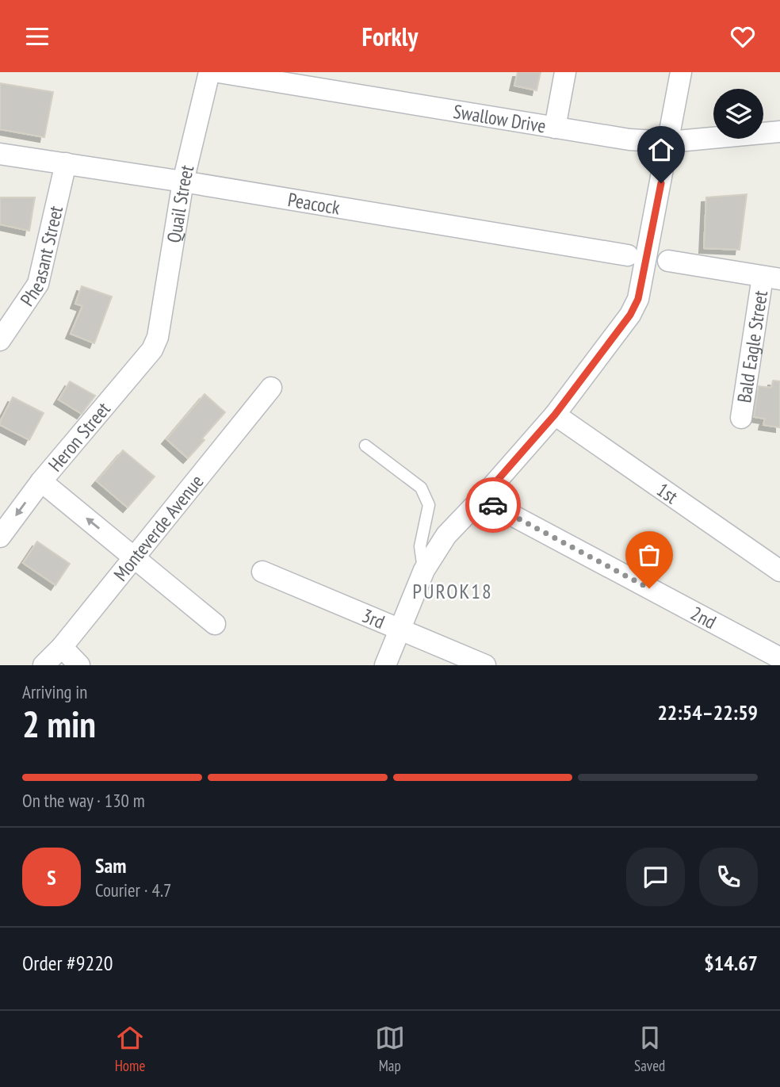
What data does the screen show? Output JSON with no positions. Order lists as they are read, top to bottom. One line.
{"streets":{"street":["Swallow Drive","Peacock","Quail Street","Pheasant Street","Bald Eagle Street","Heron Street","1st","Monteverde Avenue","2nd","3rd"]},"crossings":[["Peacock","Quail Street"],["Peacock","Pheasant Street"],["Quail Street","Heron Street"]],"districts":["PUROK18"],"page":{"header":"Forkly","heading":["2 min","Arriving in","22:54–22:59"],"panel":["Sam","Courier · 4.7","Order #9220","$14.67"],"bar":"On the way · 130 m","round":"S","tabs":["Home","Map","Saved"]}}
